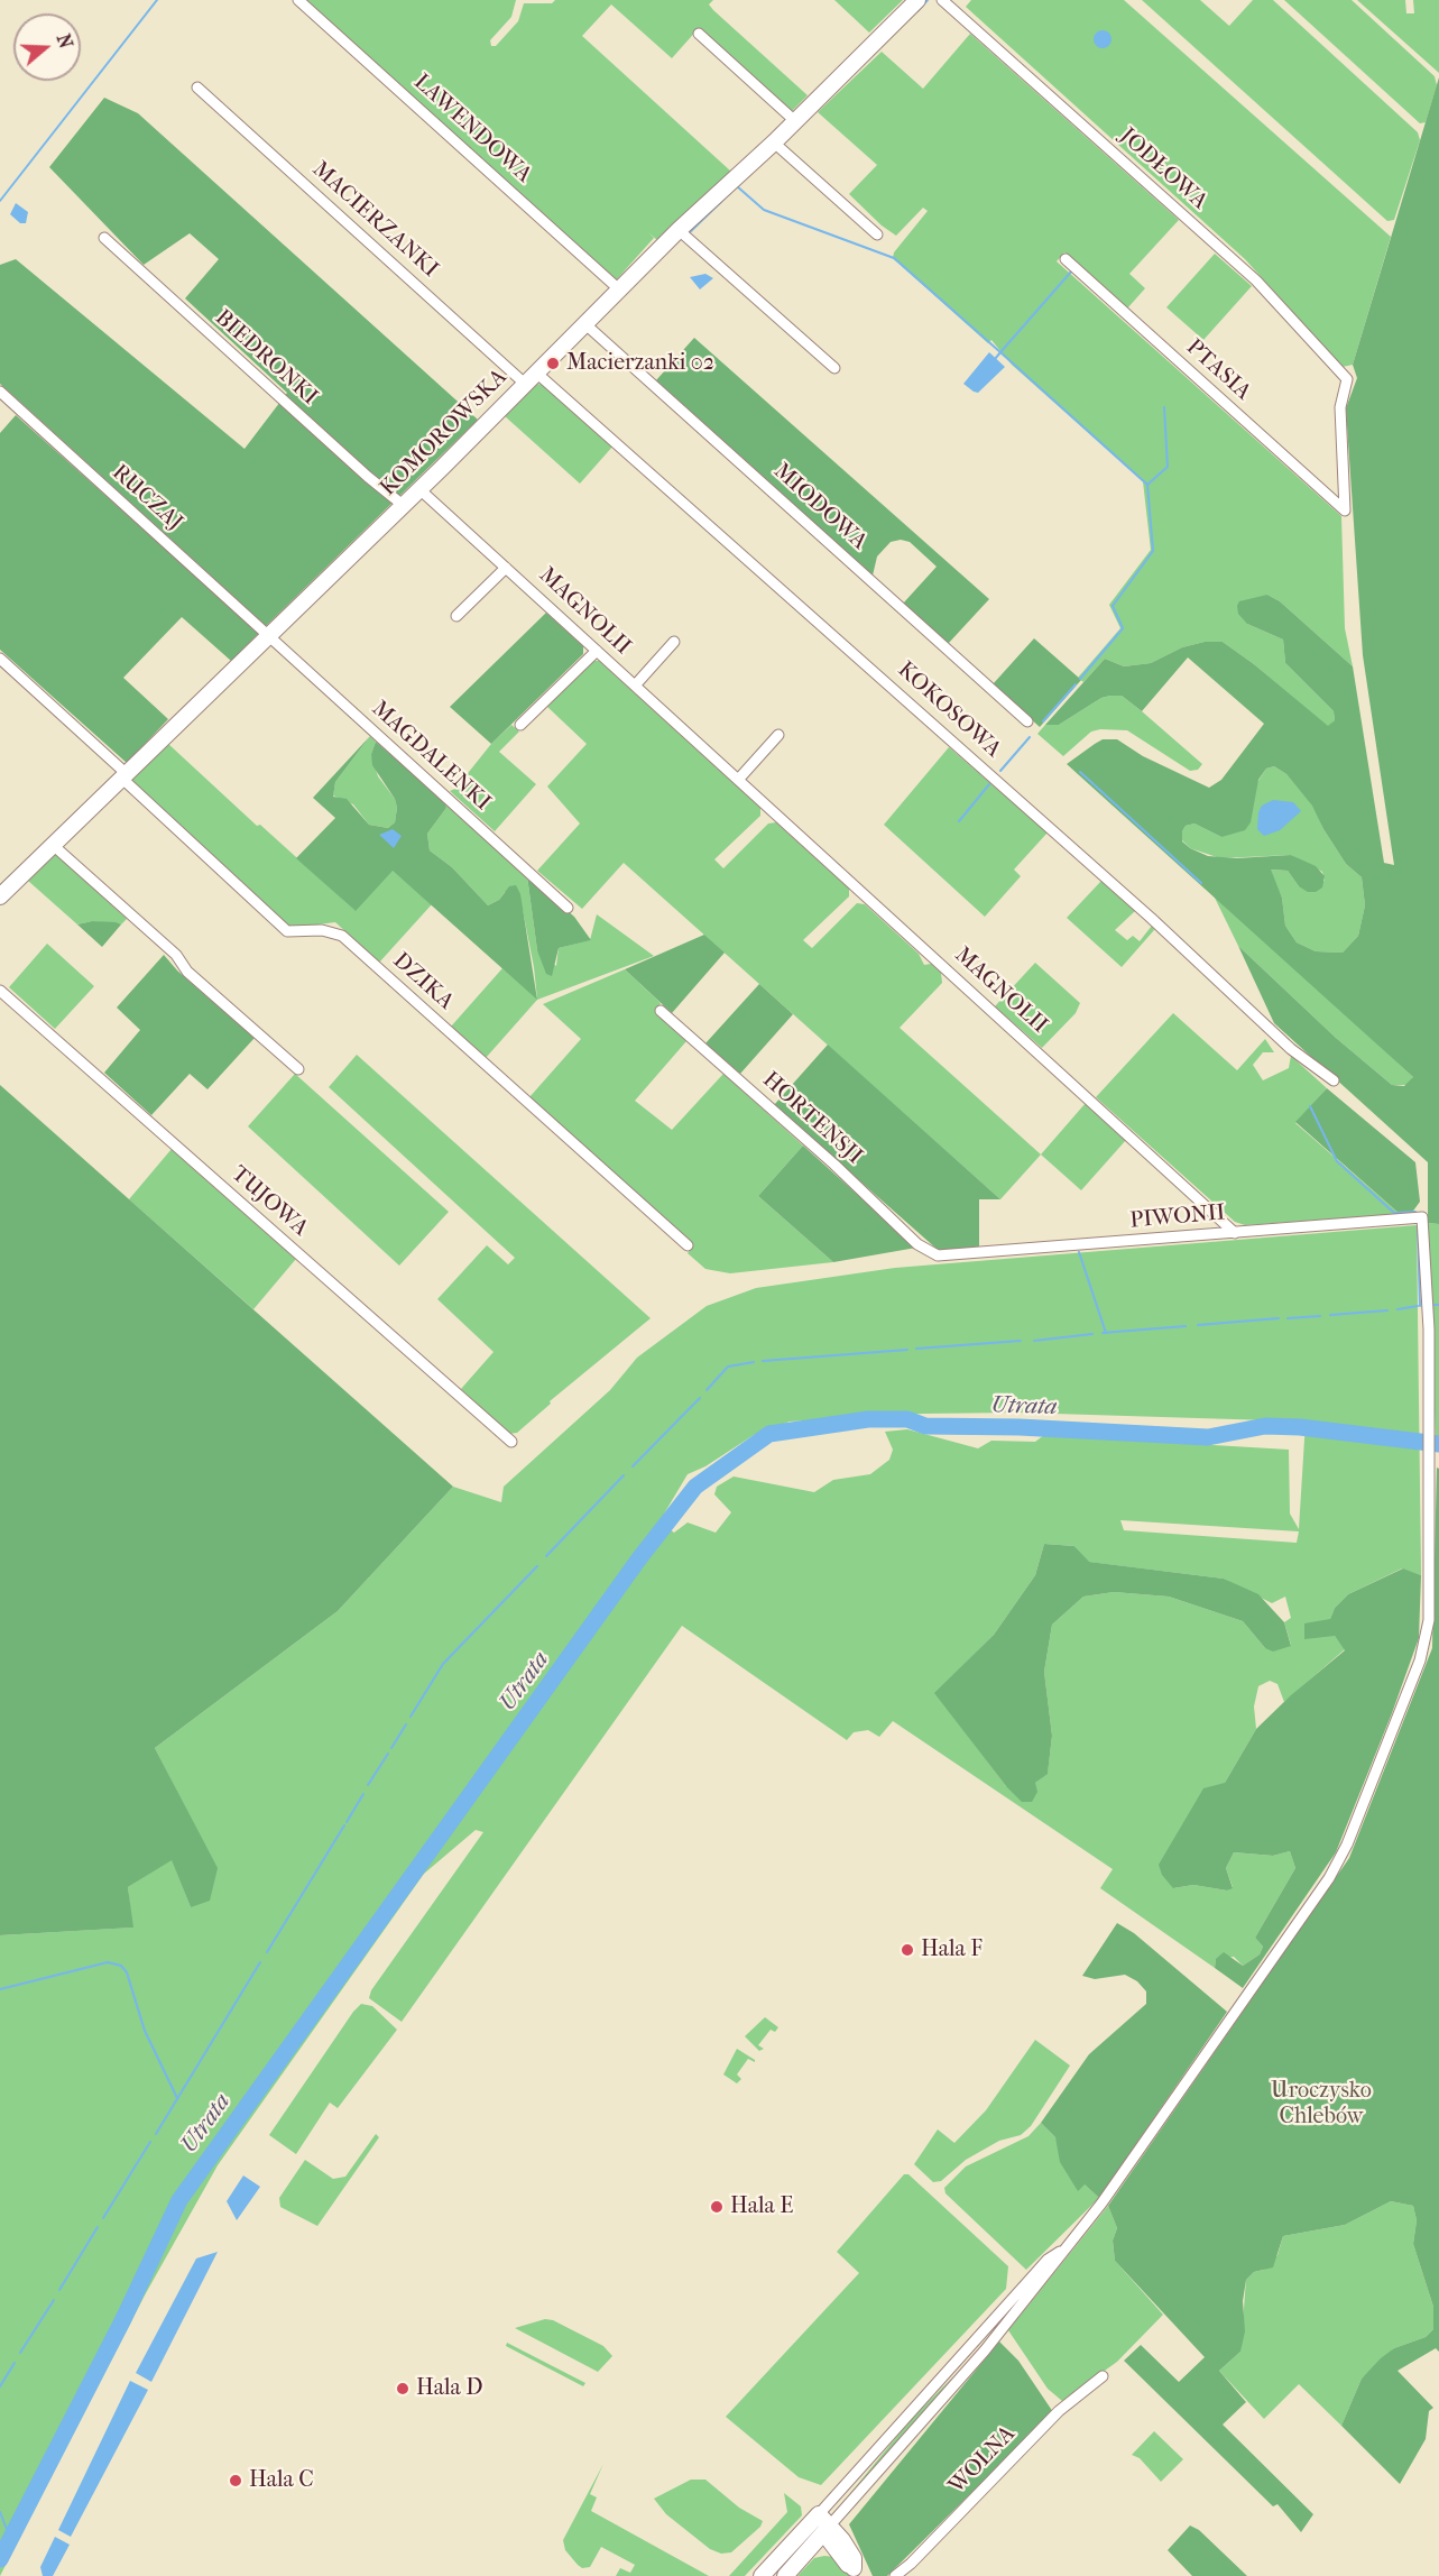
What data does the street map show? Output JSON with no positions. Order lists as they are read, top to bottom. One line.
{"streets":{"street":["LAWENDOWA","JODŁOWA","MACIERZANKI","BIEDRONKI","PTASIA","KOMOROWSKA","RUCZAJ","MIODOWA","MAGNOLII","KOKOSOWA","MAGDALENKI","DZIKA","HORTENSJI","TUJOWA","PIWONII","WOLNA"]},"crossings":[["LAWENDOWA","KOMOROWSKA"],["JODŁOWA","PTASIA"],["MACIERZANKI","KOMOROWSKA"],["MACIERZANKI","KOKOSOWA"],["BIEDRONKI","KOMOROWSKA"],["KOMOROWSKA","RUCZAJ"],["KOMOROWSKA","MIODOWA"],["KOMOROWSKA","MAGNOLII"],["KOMOROWSKA","KOKOSOWA"],["KOMOROWSKA","MAGDALENKI"],["KOMOROWSKA","DZIKA"],["RUCZAJ","MAGDALENKI"],["MAGNOLII","PIWONII"],["HORTENSJI","PIWONII"]],"water":["Utrata"],"parks":["Uroczysko Chlebów"],"places":["Macierzanki 02","Hala F","Hala E","Hala D","Hala C"],"north":"right"}
